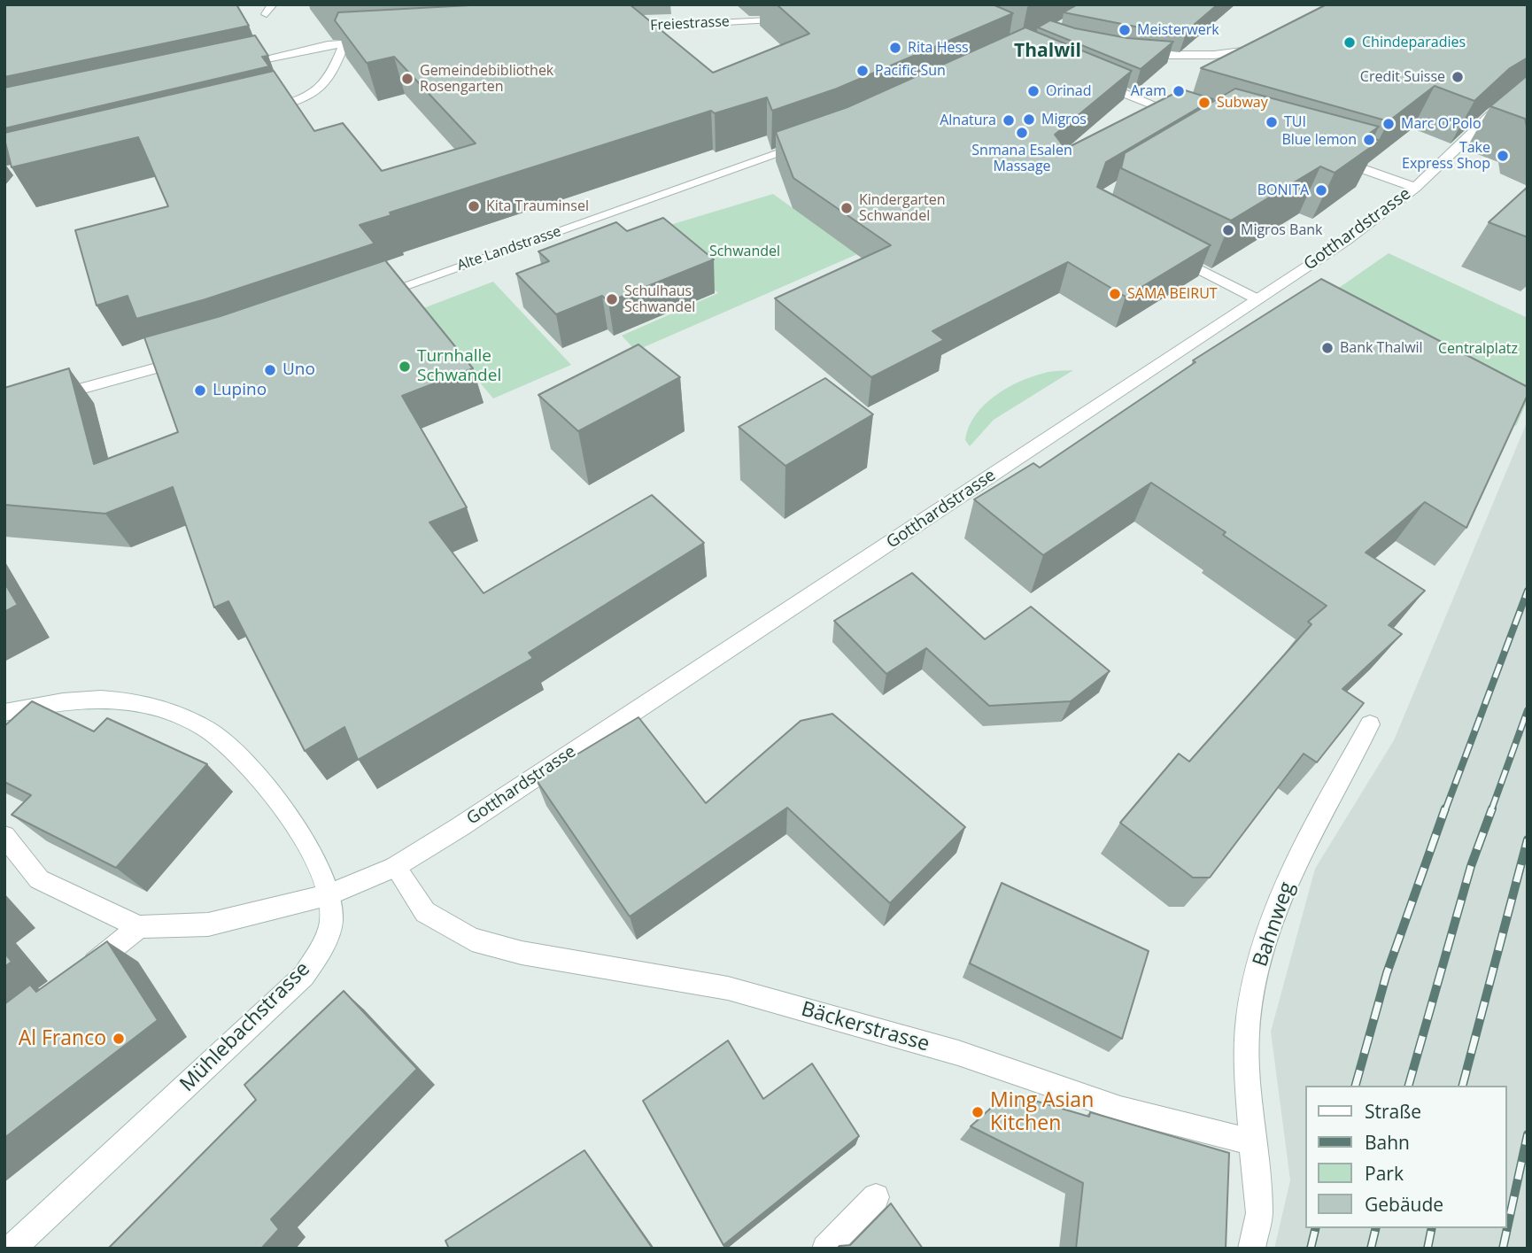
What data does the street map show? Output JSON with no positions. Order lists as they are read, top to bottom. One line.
{"streets":{"street":["Freiestrasse","Gotthardstrasse","Alte Landstrasse","Bahnweg","Mühlebachstrasse","Bäckerstrasse"]},"crossings":[["Gotthardstrasse","Mühlebachstrasse"],["Gotthardstrasse","Bäckerstrasse"],["Bahnweg","Bäckerstrasse"]],"districts":["Thalwil"],"parks":["Schwandel","Centralplatz"],"places":["Meisterwerk","Chindeparadies","Rita Hess","Pacific Sun","Credit Suisse","Gemeindebibliothek Rosengarten","Orinad","Aram","Subway","Migros","Alnatura","TUI","Marc O'Polo","Snmana Esalen Massage","Blue lemon","Take Express Shop","BONITA","Kita Trauminsel","Kindergarten Schwandel","Migros Bank","SAMA BEIRUT","Schulhaus Schwandel","Bank Thalwil","Turnhalle Schwandel","Uno","Lupino","Al Franco","Ming Asian Kitchen"],"legend":["Straße","Bahn","Park","Gebäude"]}
